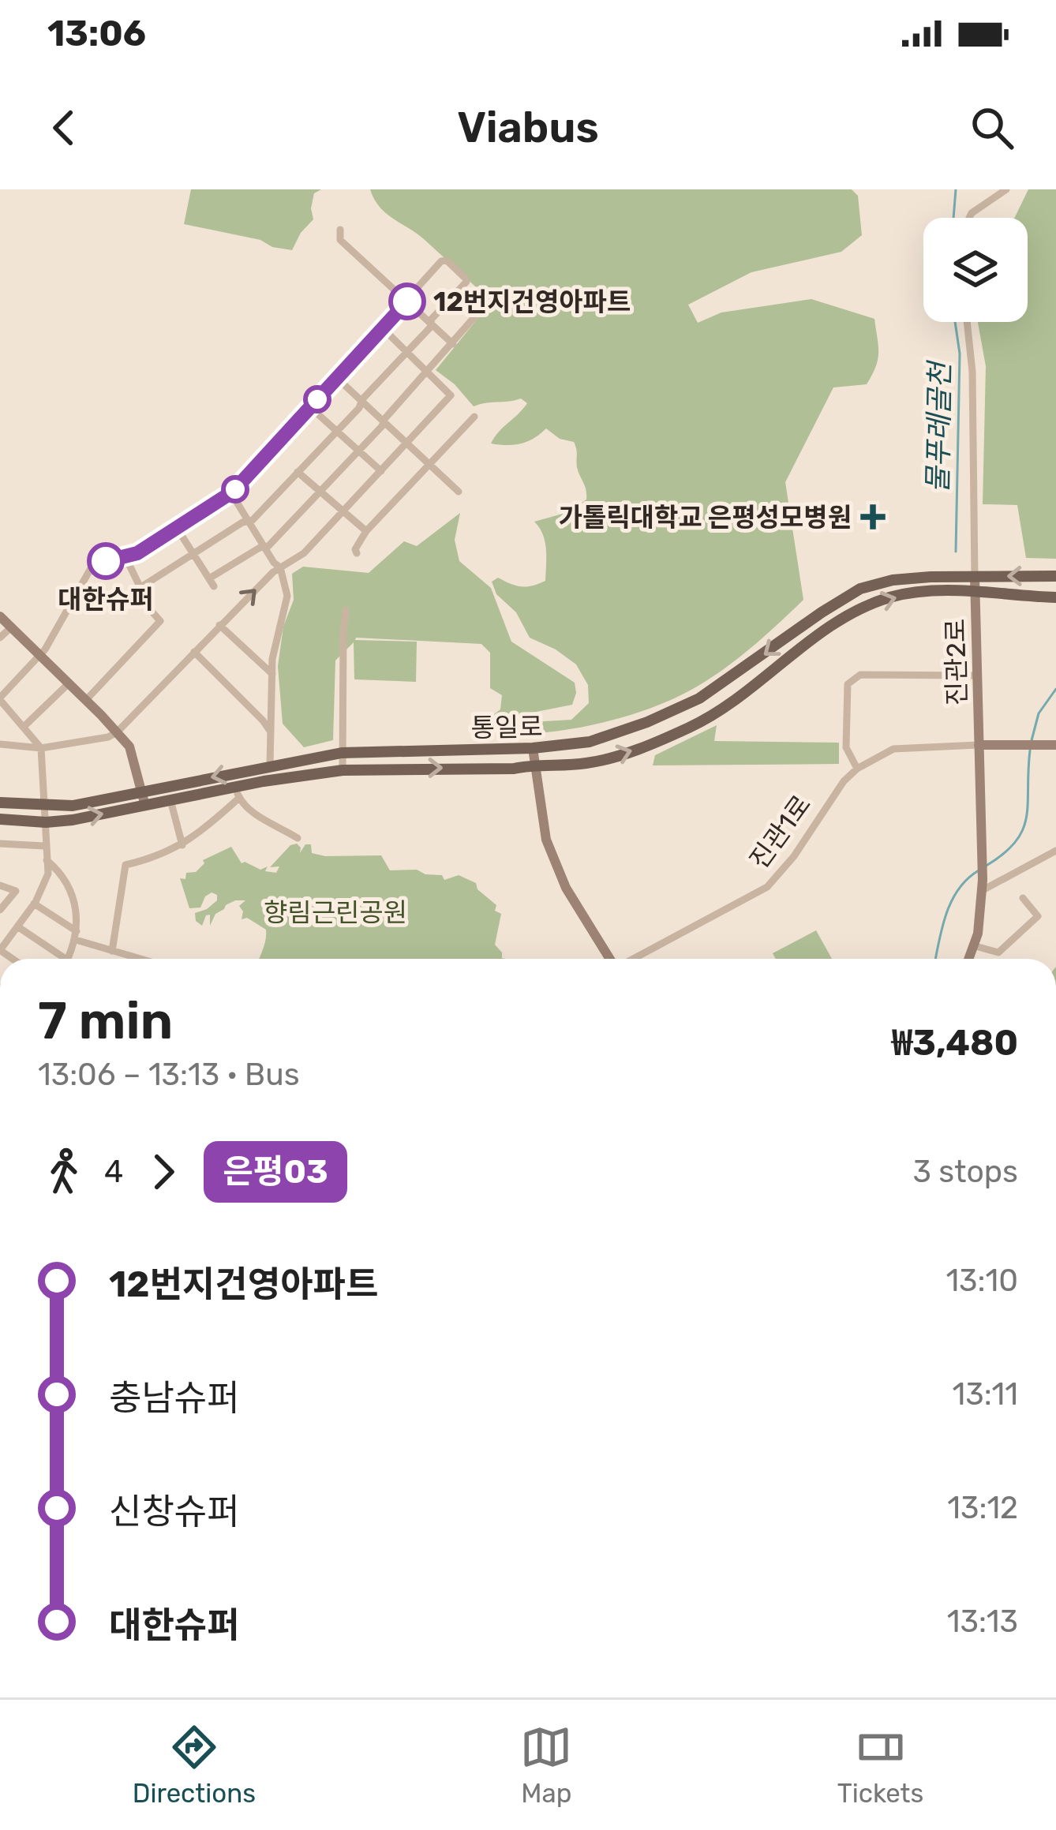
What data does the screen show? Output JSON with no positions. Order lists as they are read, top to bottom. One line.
{"streets":{"main road":["진관2로","통일로","진관1로"]},"crossings":[["진관2로","통일로"],["진관2로","진관1로"],["통일로","진관1로"]],"water":["물푸레골천"],"parks":["향림근린공원"],"places":{"other":["12번지건영아파트","대한슈퍼"],"health":["가톨릭대학교 은평성모병원"]},"lines":["bus line 은평03"],"page":{"status":"13:06","header":"Viabus","heading":["7 min","13:06 – 13:13 · Bus","₩3,480"],"legs":["4","은평03","3 stops"],"list":[{"name":"12번지건영아파트","value":"13:10"},{"name":"충남슈퍼","value":"13:11"},{"name":"신창슈퍼","value":"13:12"},{"name":"대한슈퍼","value":"13:13"}],"tabs":["Directions","Map","Tickets"]}}
